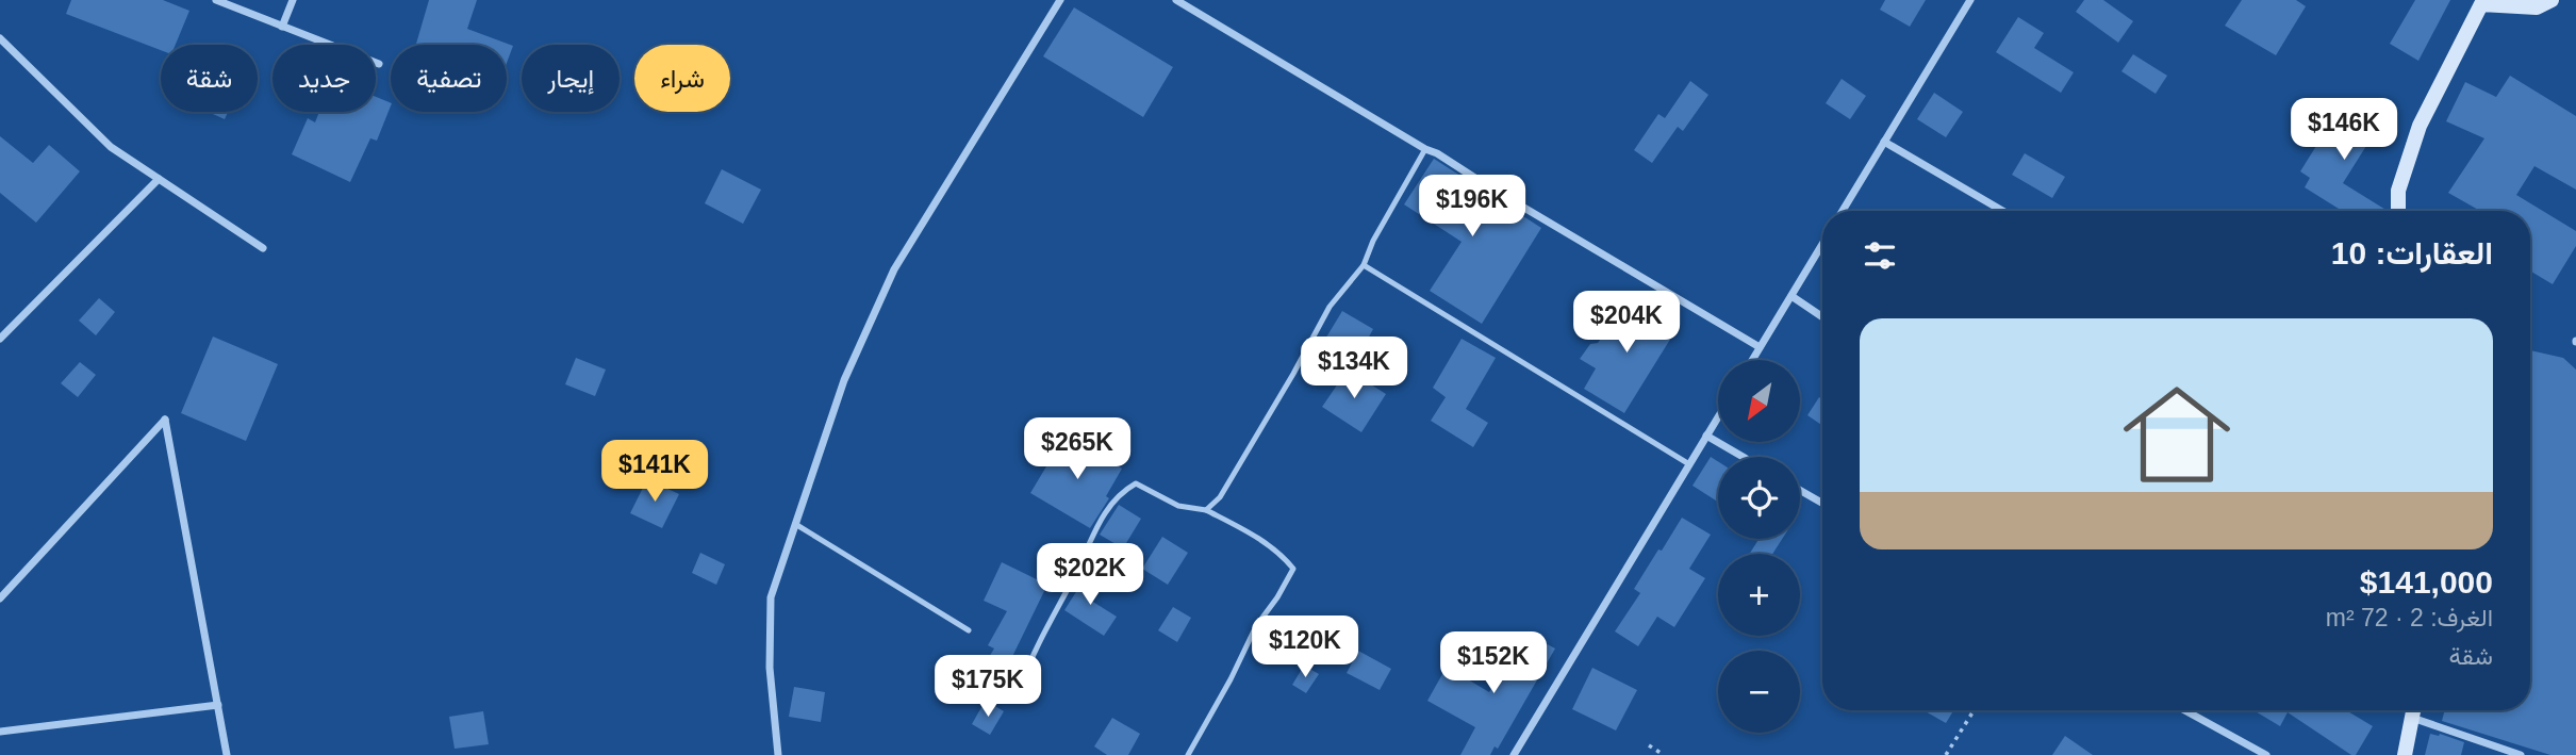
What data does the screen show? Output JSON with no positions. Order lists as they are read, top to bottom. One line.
{"north":"bottom left","page":{"chip":["شراء","إيجار","تصفية","جديد","شقة"],"price":["$146K","$196K","$204K","$134K","$265K","$141K","$202K","$120K","$152K","$175K"],"heading":"العقارات: 10","list":[{"name":"$141,000","note":"الغرف: 2 · 72 m² · شقة"}],"map_buttons":["+","−"]}}
